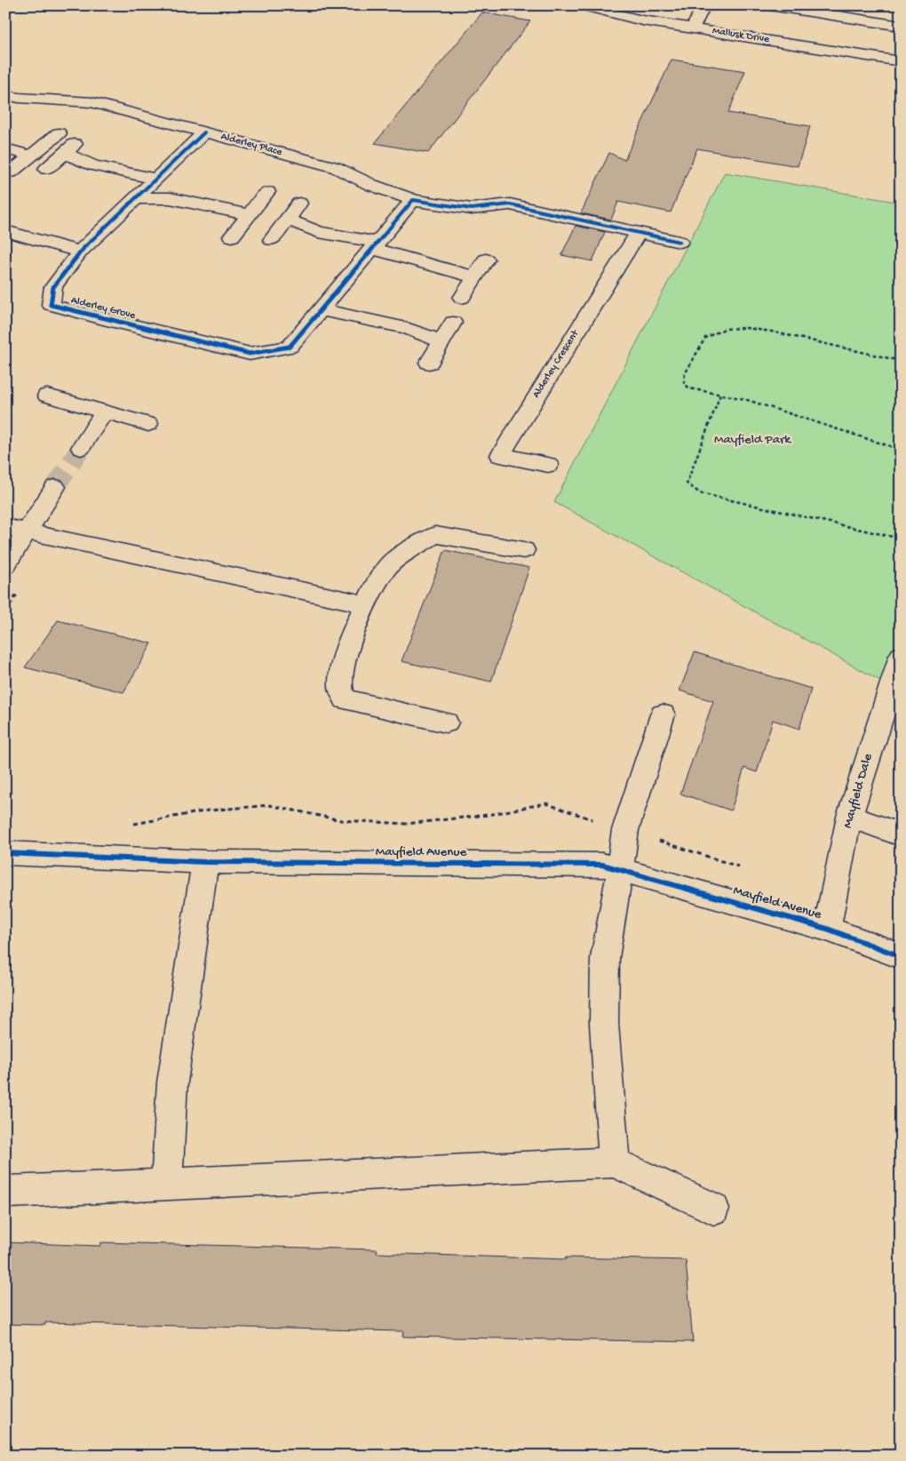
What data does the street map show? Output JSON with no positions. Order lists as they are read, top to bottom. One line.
{"streets":{"street":["Mallusk Drive","Alderley Place","Alderley Grove","Alderley Crescent","Mayfield Dale","Mayfield Avenue"]},"crossings":[["Alderley Place","Alderley Grove"],["Alderley Place","Alderley Crescent"],["Mayfield Dale","Mayfield Avenue"]],"parks":["Mayfield Park"]}
